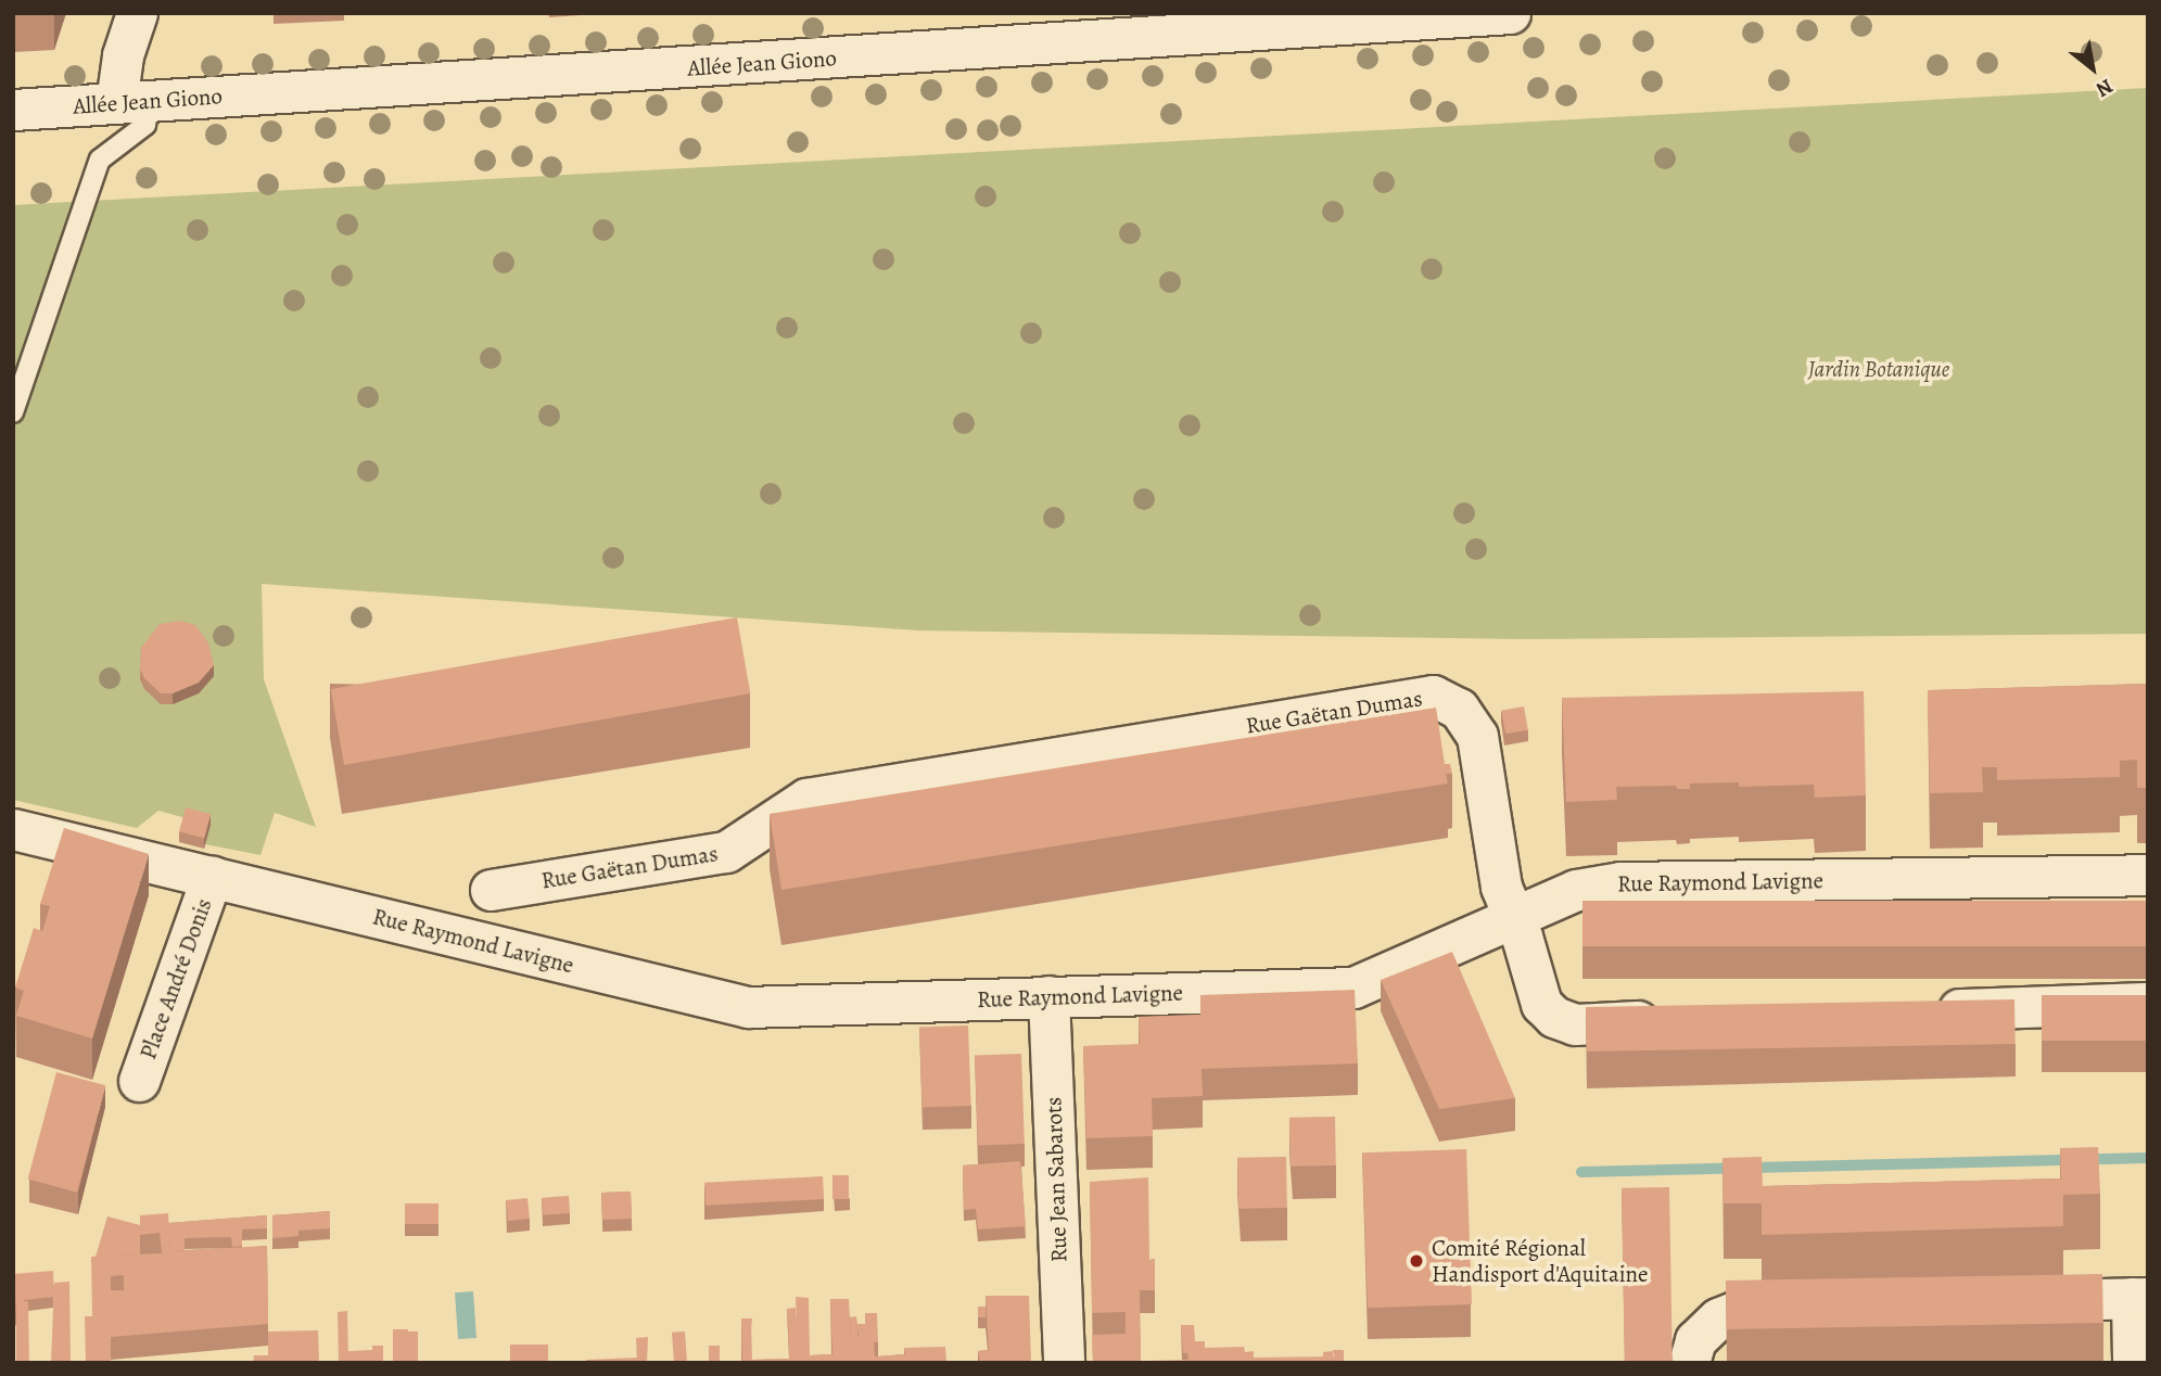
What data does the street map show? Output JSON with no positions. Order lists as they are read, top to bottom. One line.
{"streets":{"street":["Allée Jean Giono","Rue Gaëtan Dumas","Rue Raymond Lavigne","Place André Donis","Rue Jean Sabarots"]},"crossings":[["Rue Gaëtan Dumas","Rue Raymond Lavigne"],["Rue Raymond Lavigne","Place André Donis"],["Rue Raymond Lavigne","Rue Jean Sabarots"]],"parks":["Jardin Botanique"],"places":["Comité Régional Handisport d'Aquitaine"],"north":"bottom right"}
